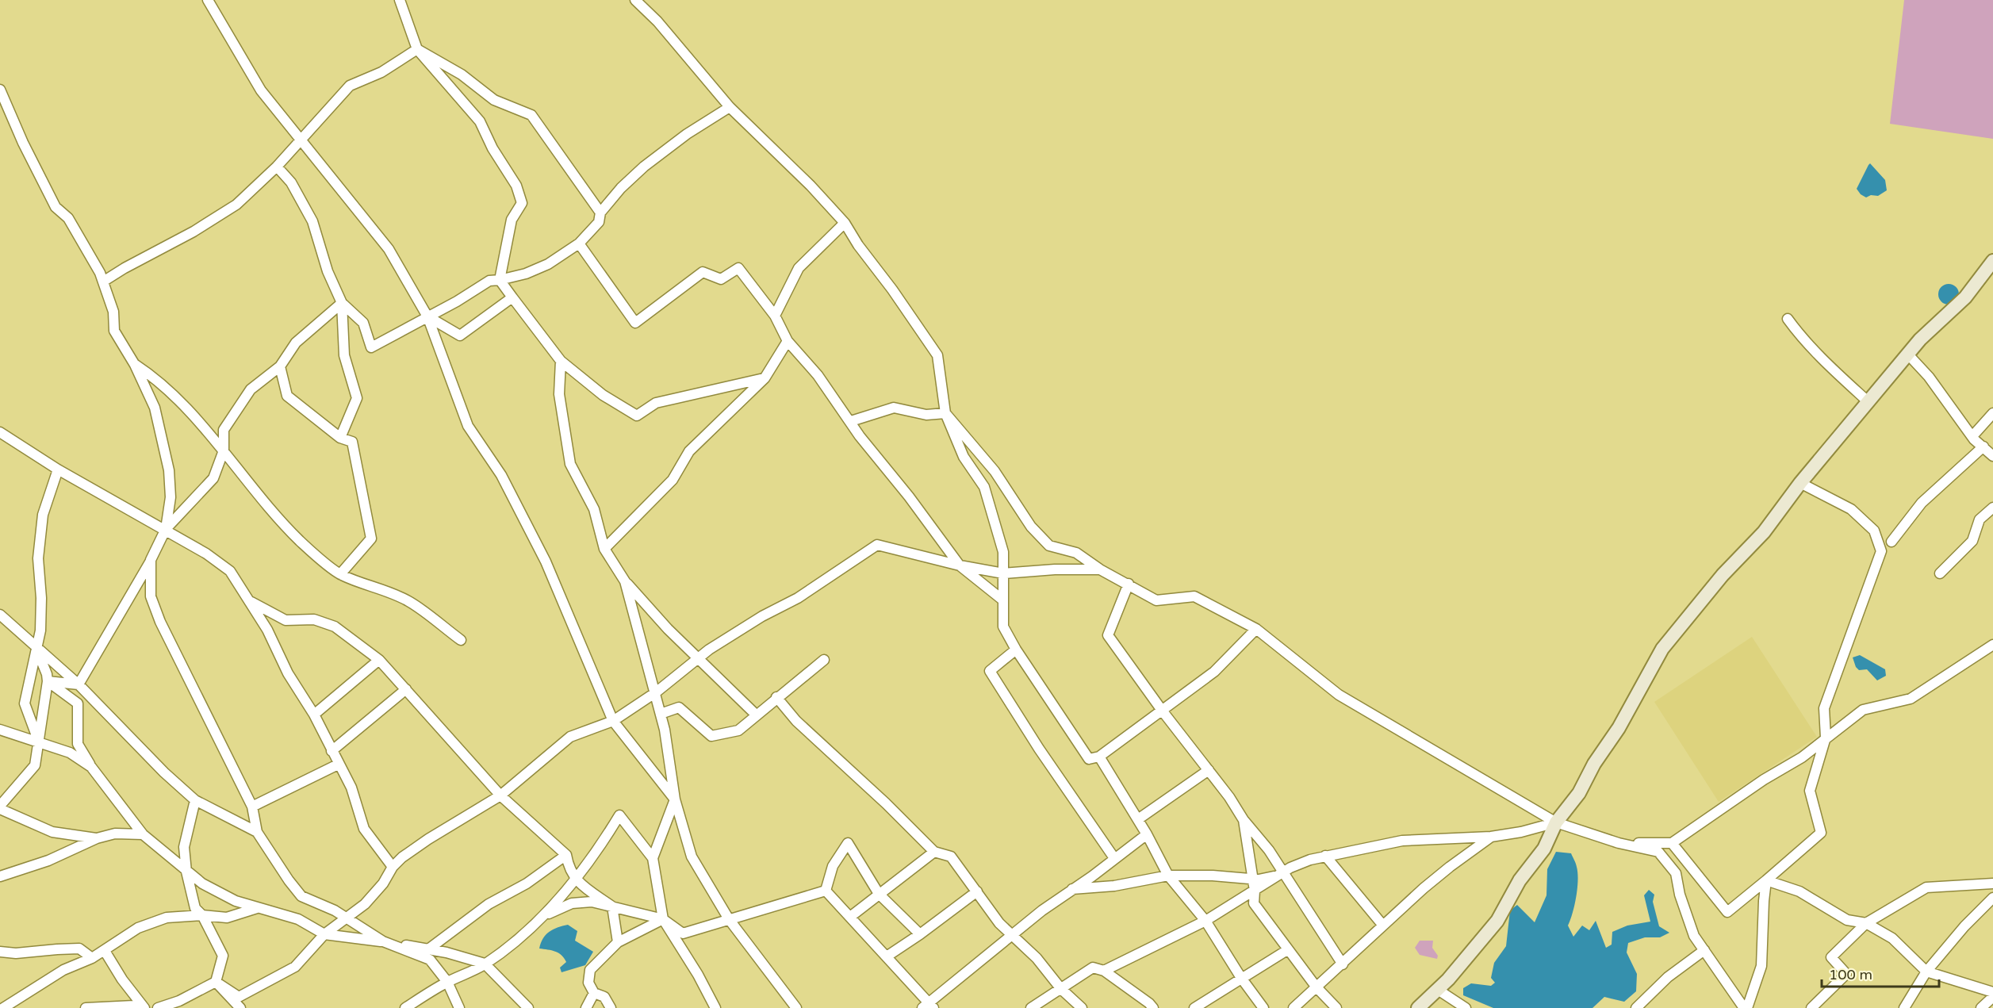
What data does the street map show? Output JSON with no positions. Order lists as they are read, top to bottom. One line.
{"scale_bar":"100 m"}
